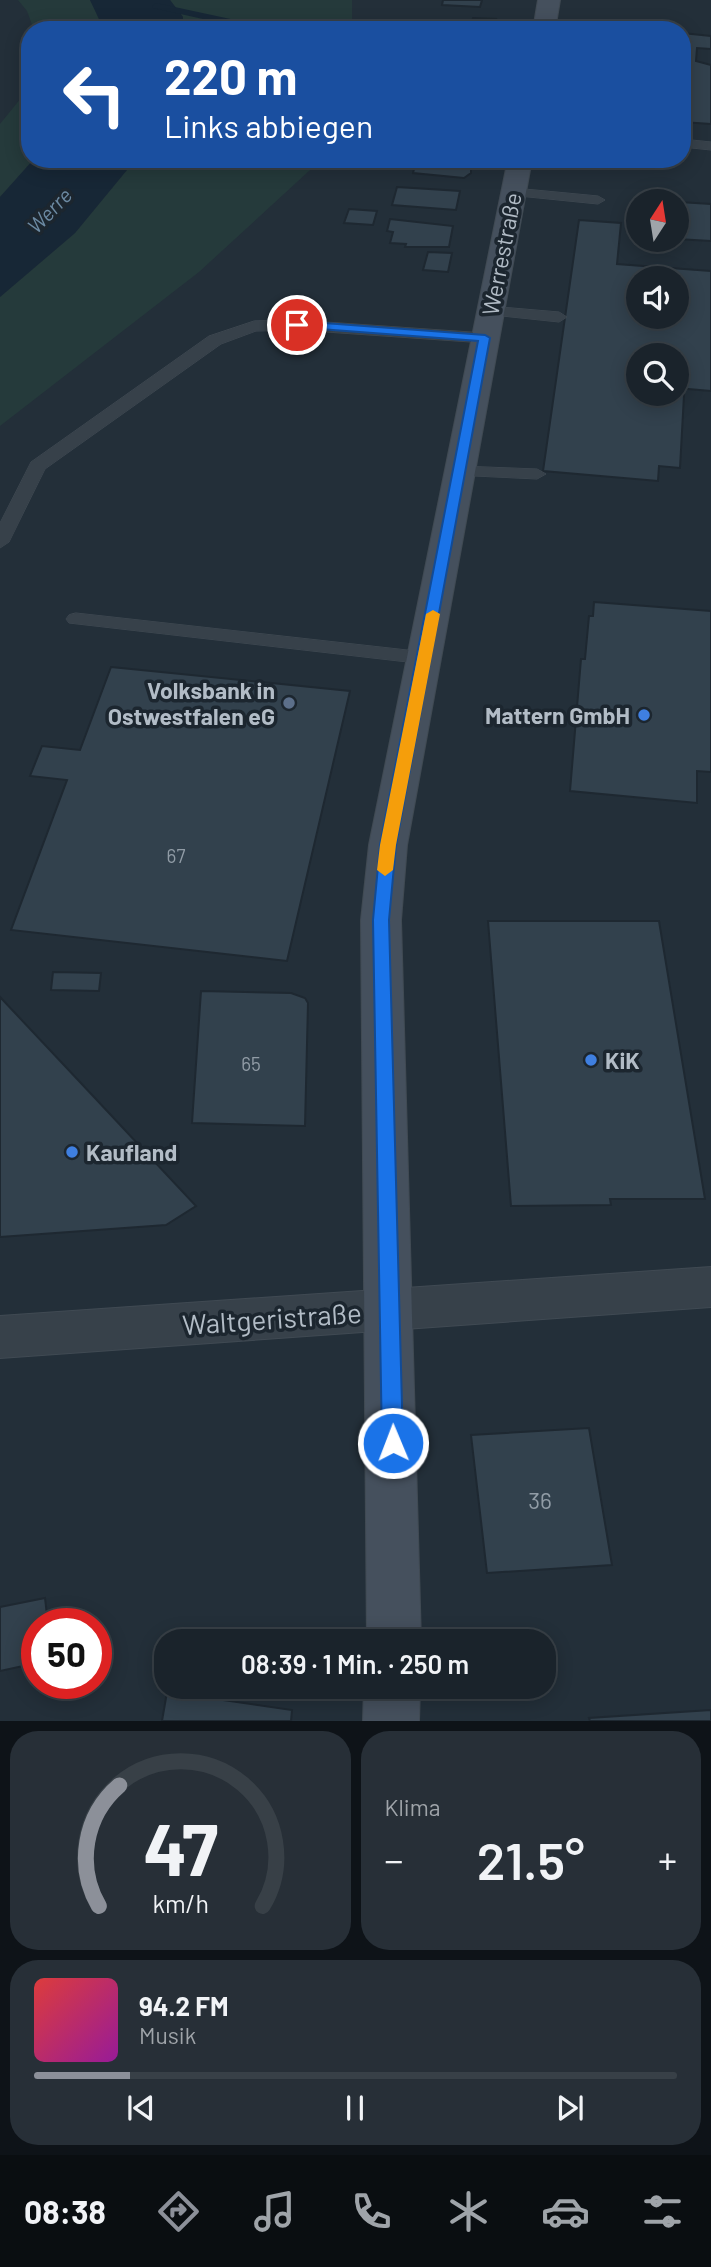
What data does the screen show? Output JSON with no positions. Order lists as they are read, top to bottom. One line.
{"streets":{"main road":["Werrestraße"],"street":["Waltgeristraße"]},"crossings":[["Werrestraße","Waltgeristraße"]],"water":["Werre"],"places":["Volksbank in Ostwestfalen eG","Mattern GmbH","KiK","Kaufland"],"house_numbers":["67","65","36"],"north":"top","page":{"turn":["220 m","Links abbiegen"],"limit":"50","trip":"08:39 · 1 Min. · 250 m","tile":"Klima","heat":["−","21.5°","+"],"song":["94.2 FM","Musik"],"tabs":"08:38","gauge":["47","km/h"]}}
